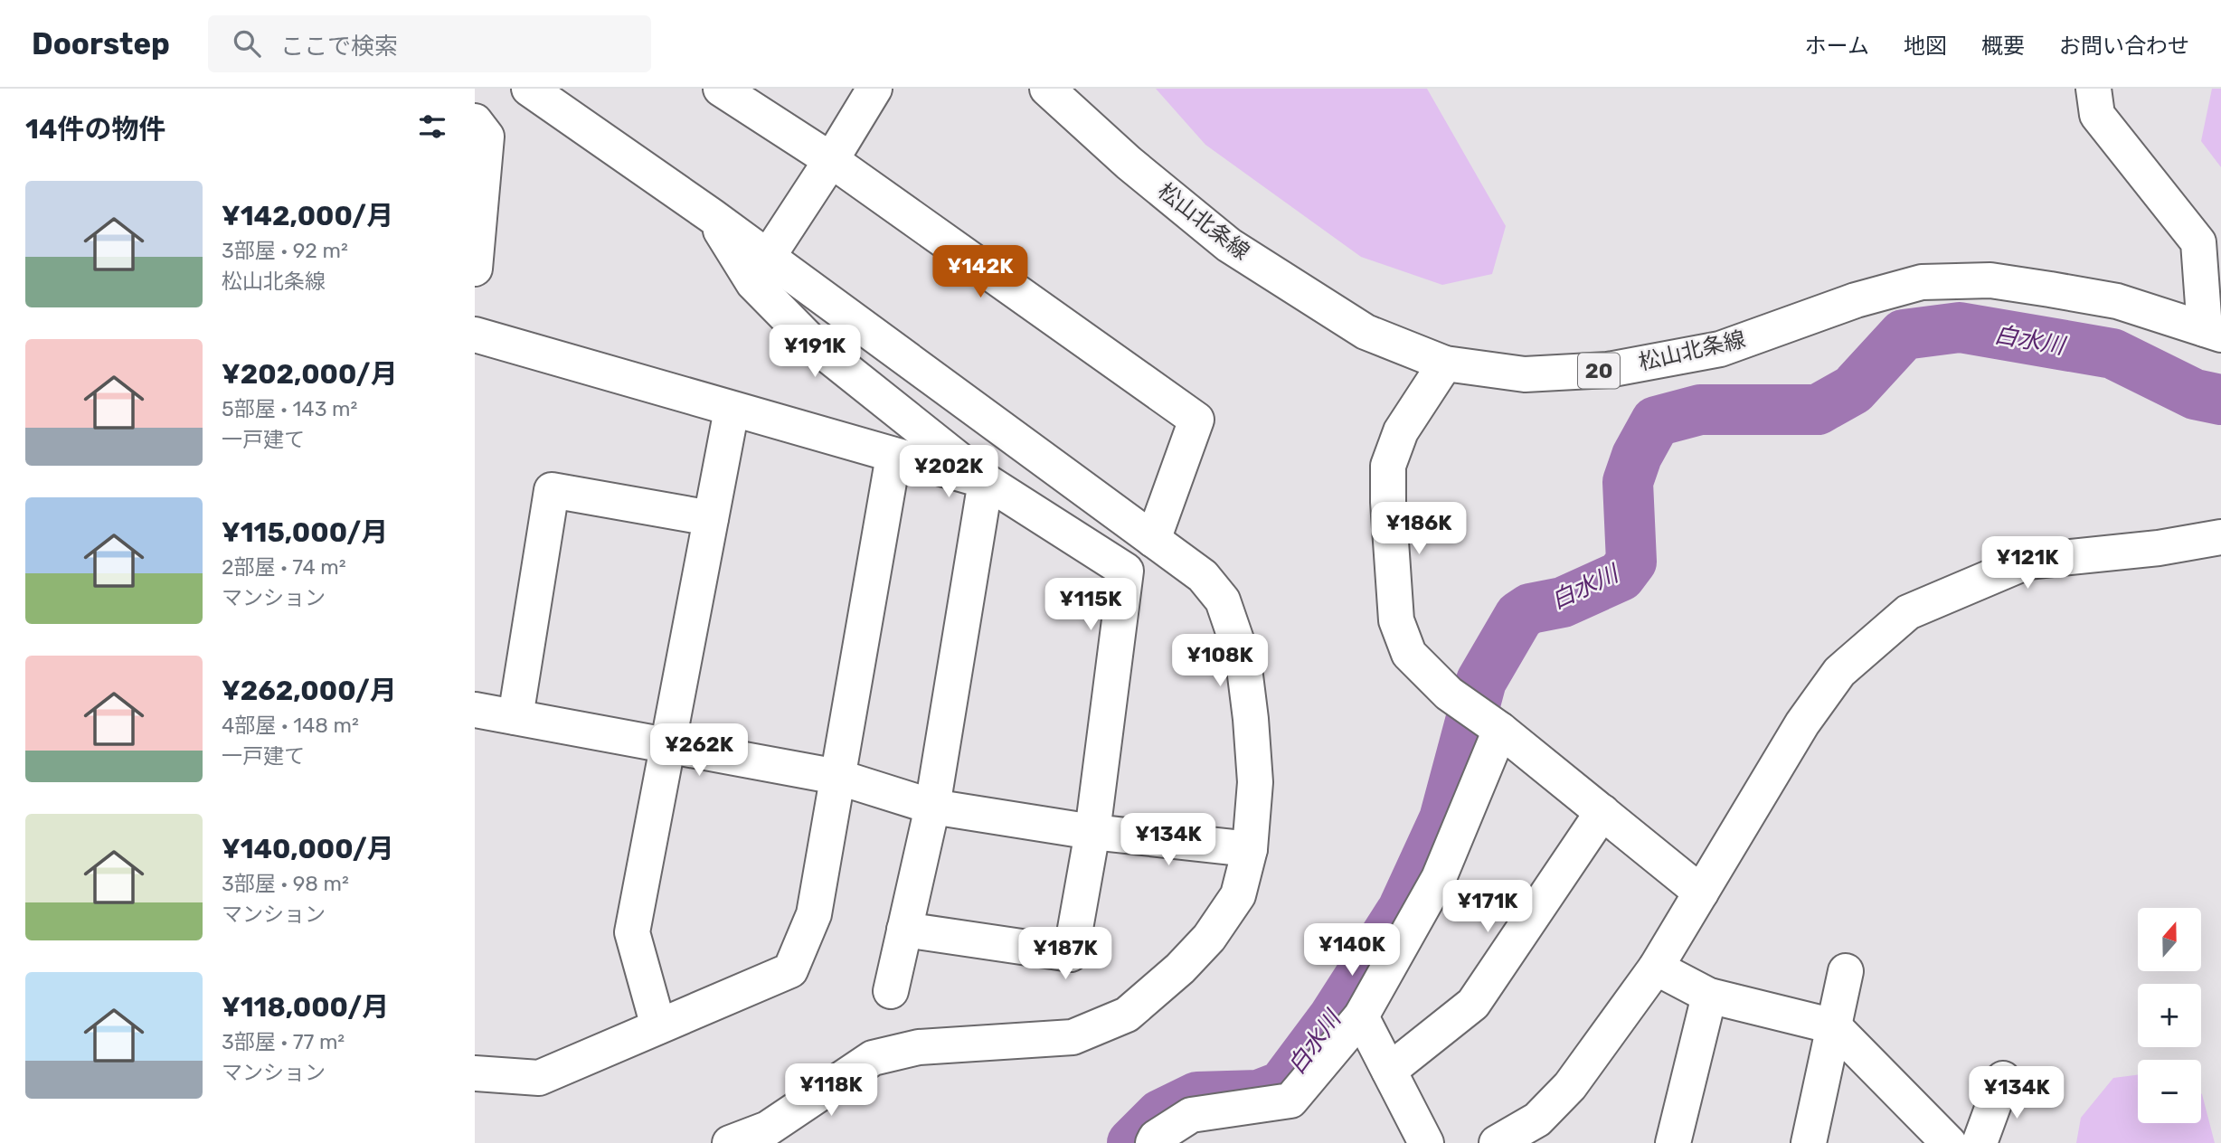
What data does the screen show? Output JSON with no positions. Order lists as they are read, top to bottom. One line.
{"streets":{"street":["松山北条線","20"]},"water":["白水川"],"north":"top","page":{"header":"Doorstep","search":"ここで検索","nav":["ホーム","地図","概要","お問い合わせ"],"heading":"14件の物件","list":[{"name":"¥142,000/月","note":"3部屋 · 92 m² · 松山北条線"},{"name":"¥202,000/月","note":"5部屋 · 143 m² · 一戸建て"},{"name":"¥115,000/月","note":"2部屋 · 74 m² · マンション"},{"name":"¥262,000/月","note":"4部屋 · 148 m² · 一戸建て"},{"name":"¥140,000/月","note":"3部屋 · 98 m² · マンション"},{"name":"¥118,000/月","note":"3部屋 · 77 m² · マンション"}],"price":["¥142K","¥191K","¥202K","¥186K","¥121K","¥115K","¥108K","¥262K","¥134K","¥171K","¥140K","¥187K","¥118K","¥134K"],"map_buttons":["+","−"]}}
